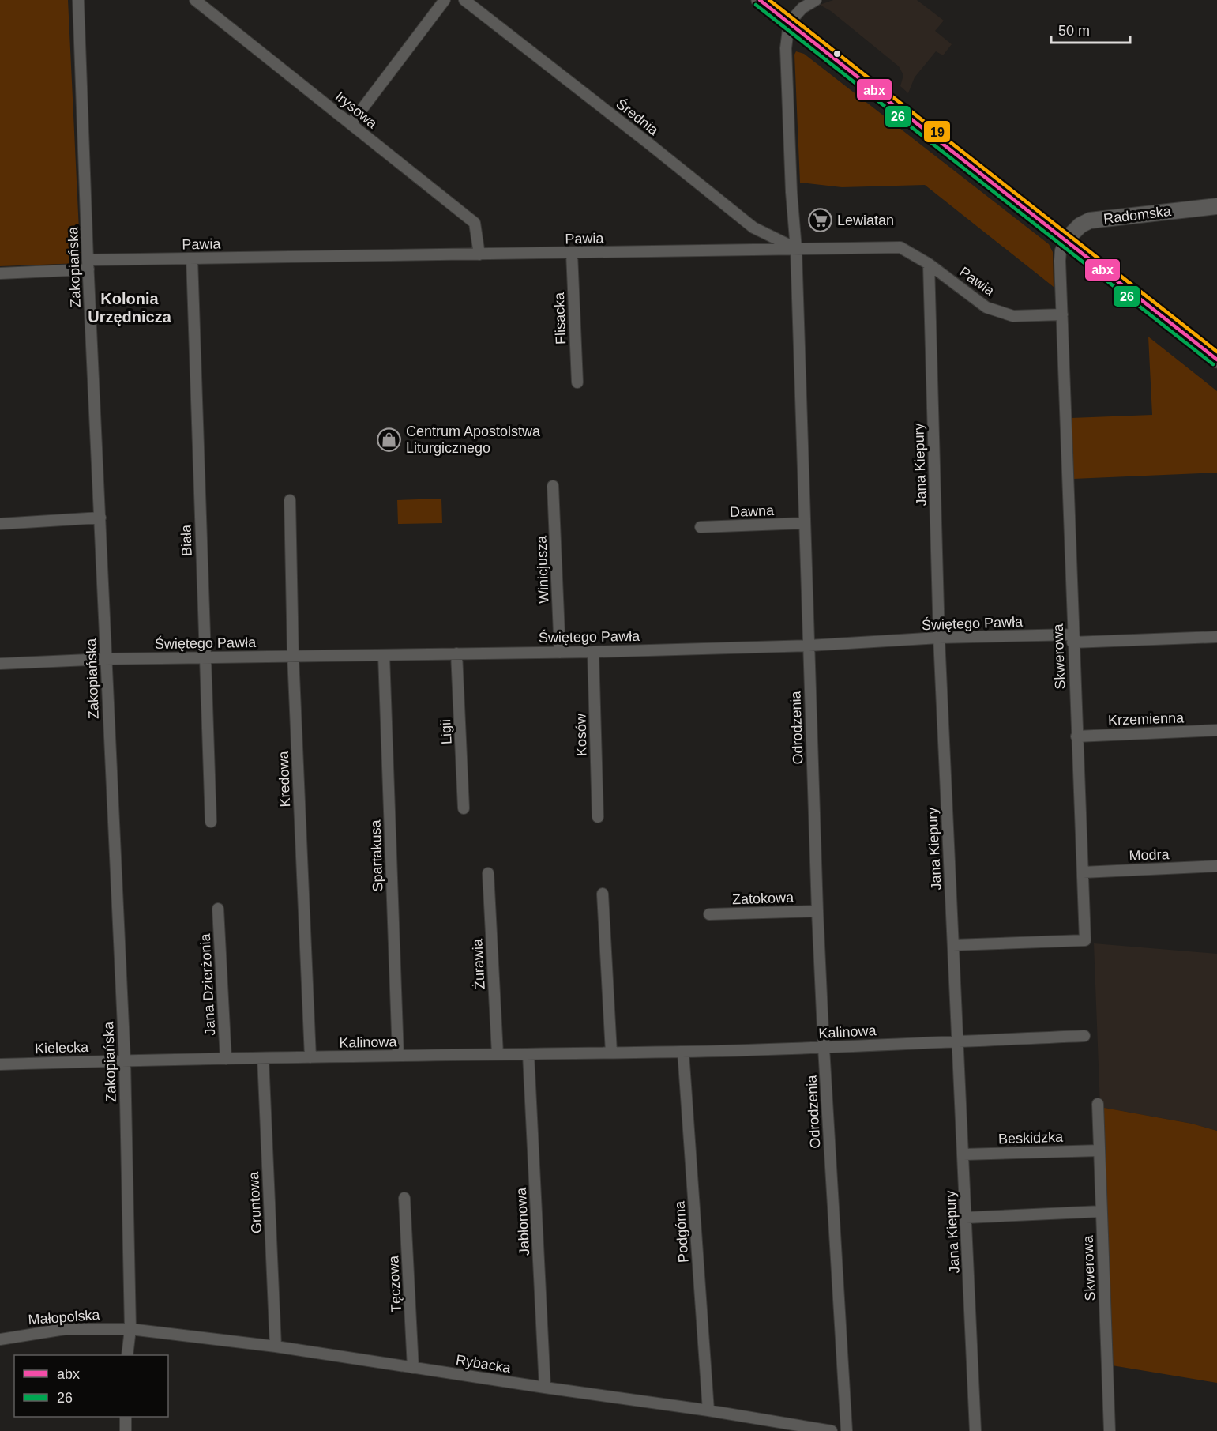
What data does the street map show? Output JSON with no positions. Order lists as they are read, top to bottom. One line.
{"streets":{"street":["Irysowa","Średnia","Radomska","Pawia","Zakopiańska","Flisacka","Jana Kiepury","Dawna","Biała","Winicjusza","Świętego Pawła","Skwerowa","Krzemienna","Odrodzenia","Ligii","Kosów","Kredowa","Modra","Spartakusa","Zatokowa","Żurawia","Jana Dzierżonia","Kalinowa","Kielecka","Beskidzka","Gruntowa","Jabłonowa","Podgórna","Tęczowa","Małopolska","Rybacka"]},"crossings":[["Irysowa","Pawia"],["Średnia","Pawia"],["Średnia","Odrodzenia"],["Radomska","Skwerowa"],["Pawia","Zakopiańska"],["Pawia","Flisacka"],["Pawia","Jana Kiepury"],["Pawia","Biała"],["Pawia","Skwerowa"],["Pawia","Odrodzenia"],["Zakopiańska","Świętego Pawła"],["Zakopiańska","Kalinowa"],["Zakopiańska","Kielecka"],["Zakopiańska","Małopolska"],["Zakopiańska","Rybacka"],["Jana Kiepury","Świętego Pawła"],["Jana Kiepury","Skwerowa"],["Jana Kiepury","Kalinowa"],["Jana Kiepury","Beskidzka"],["Dawna","Odrodzenia"],["Biała","Świętego Pawła"],["Winicjusza","Świętego Pawła"],["Świętego Pawła","Skwerowa"],["Świętego Pawła","Odrodzenia"],["Świętego Pawła","Ligii"],["Świętego Pawła","Kosów"],["Świętego Pawła","Kredowa"],["Świętego Pawła","Spartakusa"],["Skwerowa","Krzemienna"],["Skwerowa","Modra"],["Skwerowa","Beskidzka"],["Odrodzenia","Zatokowa"],["Odrodzenia","Kalinowa"],["Kredowa","Kalinowa"],["Spartakusa","Kalinowa"],["Żurawia","Kalinowa"],["Jana Dzierżonia","Kalinowa"],["Kalinowa","Kielecka"],["Kalinowa","Gruntowa"],["Kalinowa","Jabłonowa"],["Kalinowa","Podgórna"],["Gruntowa","Rybacka"],["Jabłonowa","Rybacka"],["Podgórna","Rybacka"],["Tęczowa","Rybacka"],["Małopolska","Rybacka"]],"districts":["Kolonia Urzędnicza"],"places":{"supermarket":["Lewiatan"],"shop":["Centrum Apostolstwa Liturgicznego"]},"lines":["transit line abx","transit line 19","transit line 26"],"legend":["abx","26"],"scale_bar":"50 m"}
